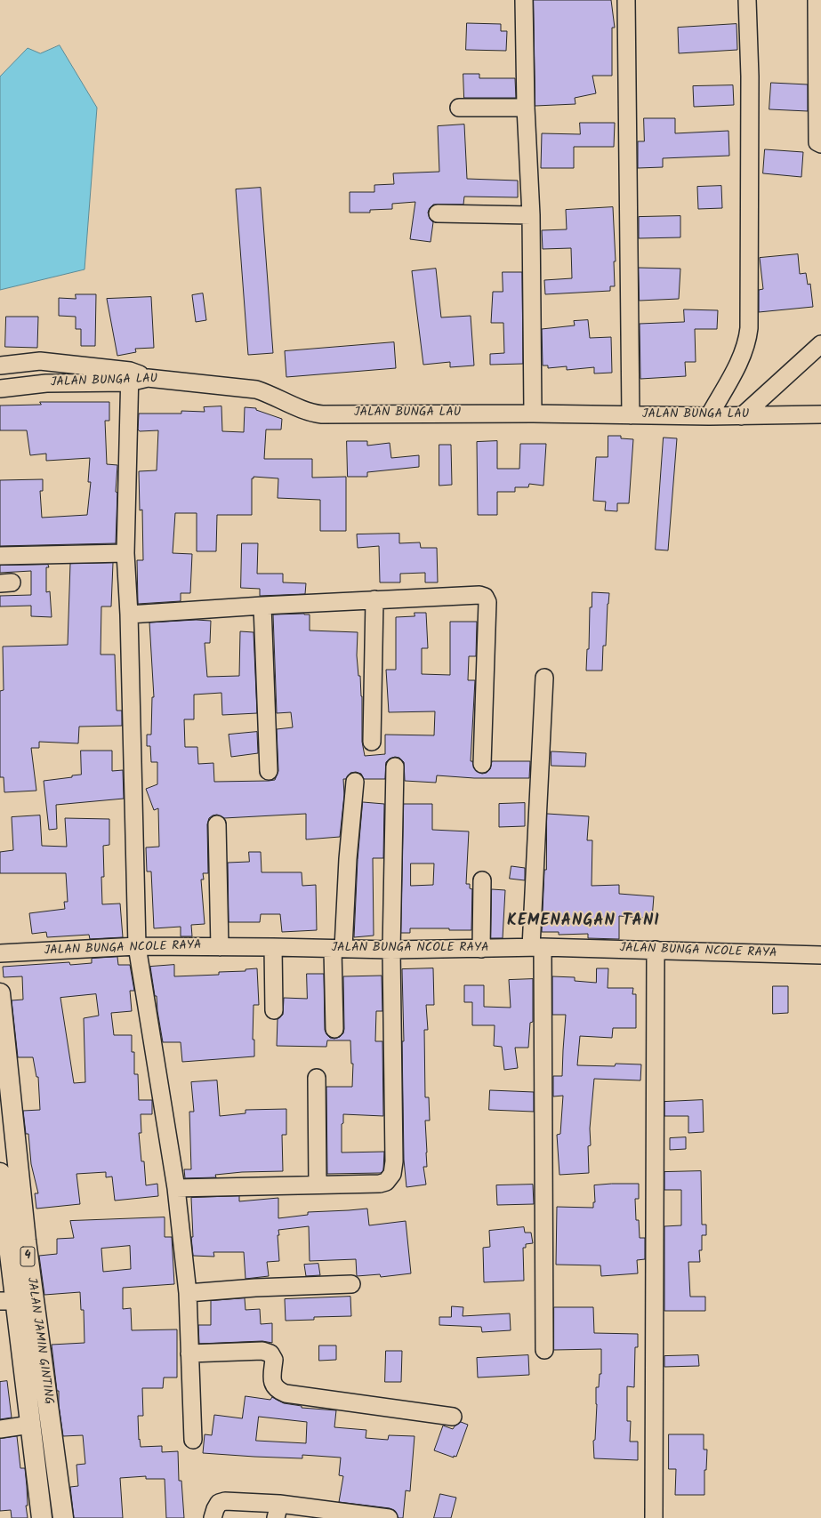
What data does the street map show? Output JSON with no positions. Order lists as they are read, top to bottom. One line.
{"streets":{"highway":["4","JALAN JAMIN GINTING"],"street":["JALAN BUNGA LAU","JALAN BUNGA NCOLE RAYA"]},"districts":["KEMENANGAN TANI"]}
